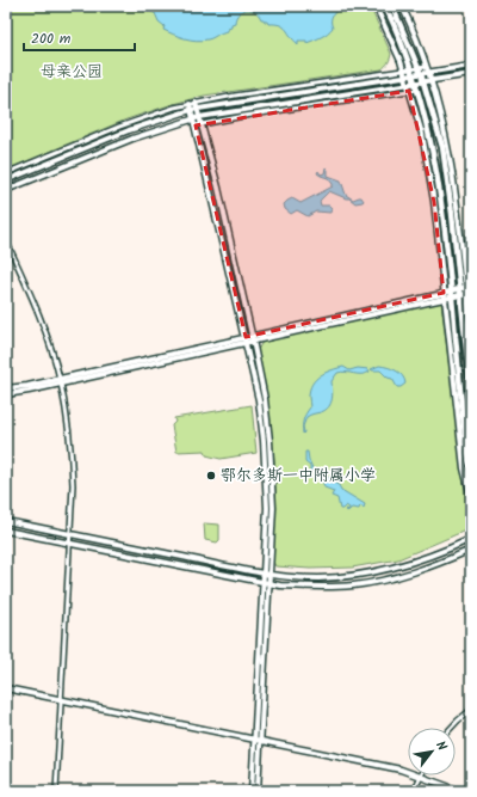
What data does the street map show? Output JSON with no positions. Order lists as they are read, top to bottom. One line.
{"parks":["母亲公园"],"places":["鄂尔多斯一中附属小学"],"scale_bar":"200 m","north":"top right"}
